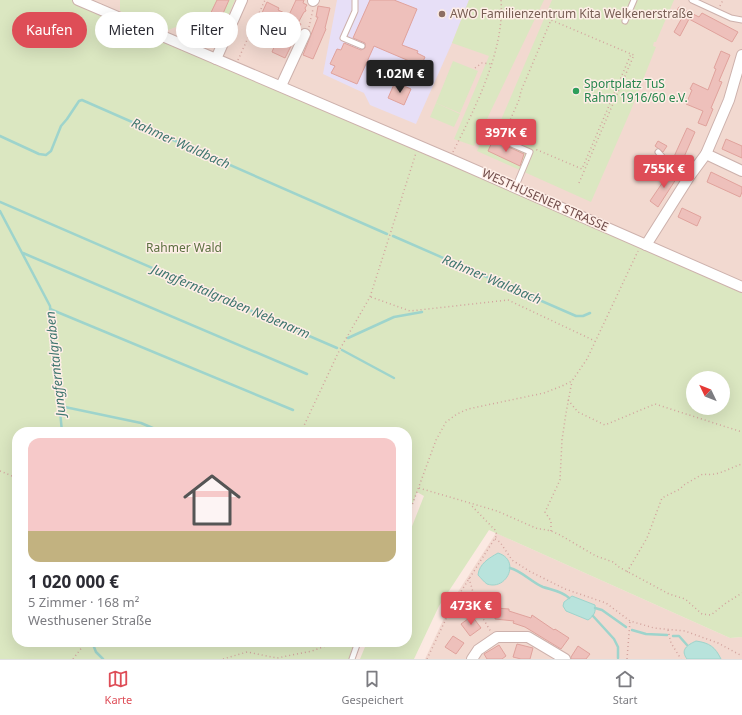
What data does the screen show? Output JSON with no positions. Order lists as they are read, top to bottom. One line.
{"streets":{"street":["WESTHUSENER STRASSE"]},"water":["Rahmer Waldbach","Jungferntalgraben Nebenarm","Jungferntalgraben"],"parks":["Rahmer Wald"],"places":["AWO Familienzentrum Kita Welkenerstraße","Sportplatz TuS Rahm 1916/60 e.V."],"north":"top left","page":{"chip":["Kaufen","Mieten","Filter","Neu"],"price":["1.02M €","397K €","755K €","473K €"],"list":[{"name":"1 020 000 €","note":"5 Zimmer · 168 m² · Westhusener Straße"}],"tabs":["Karte","Gespeichert","Start"]}}
